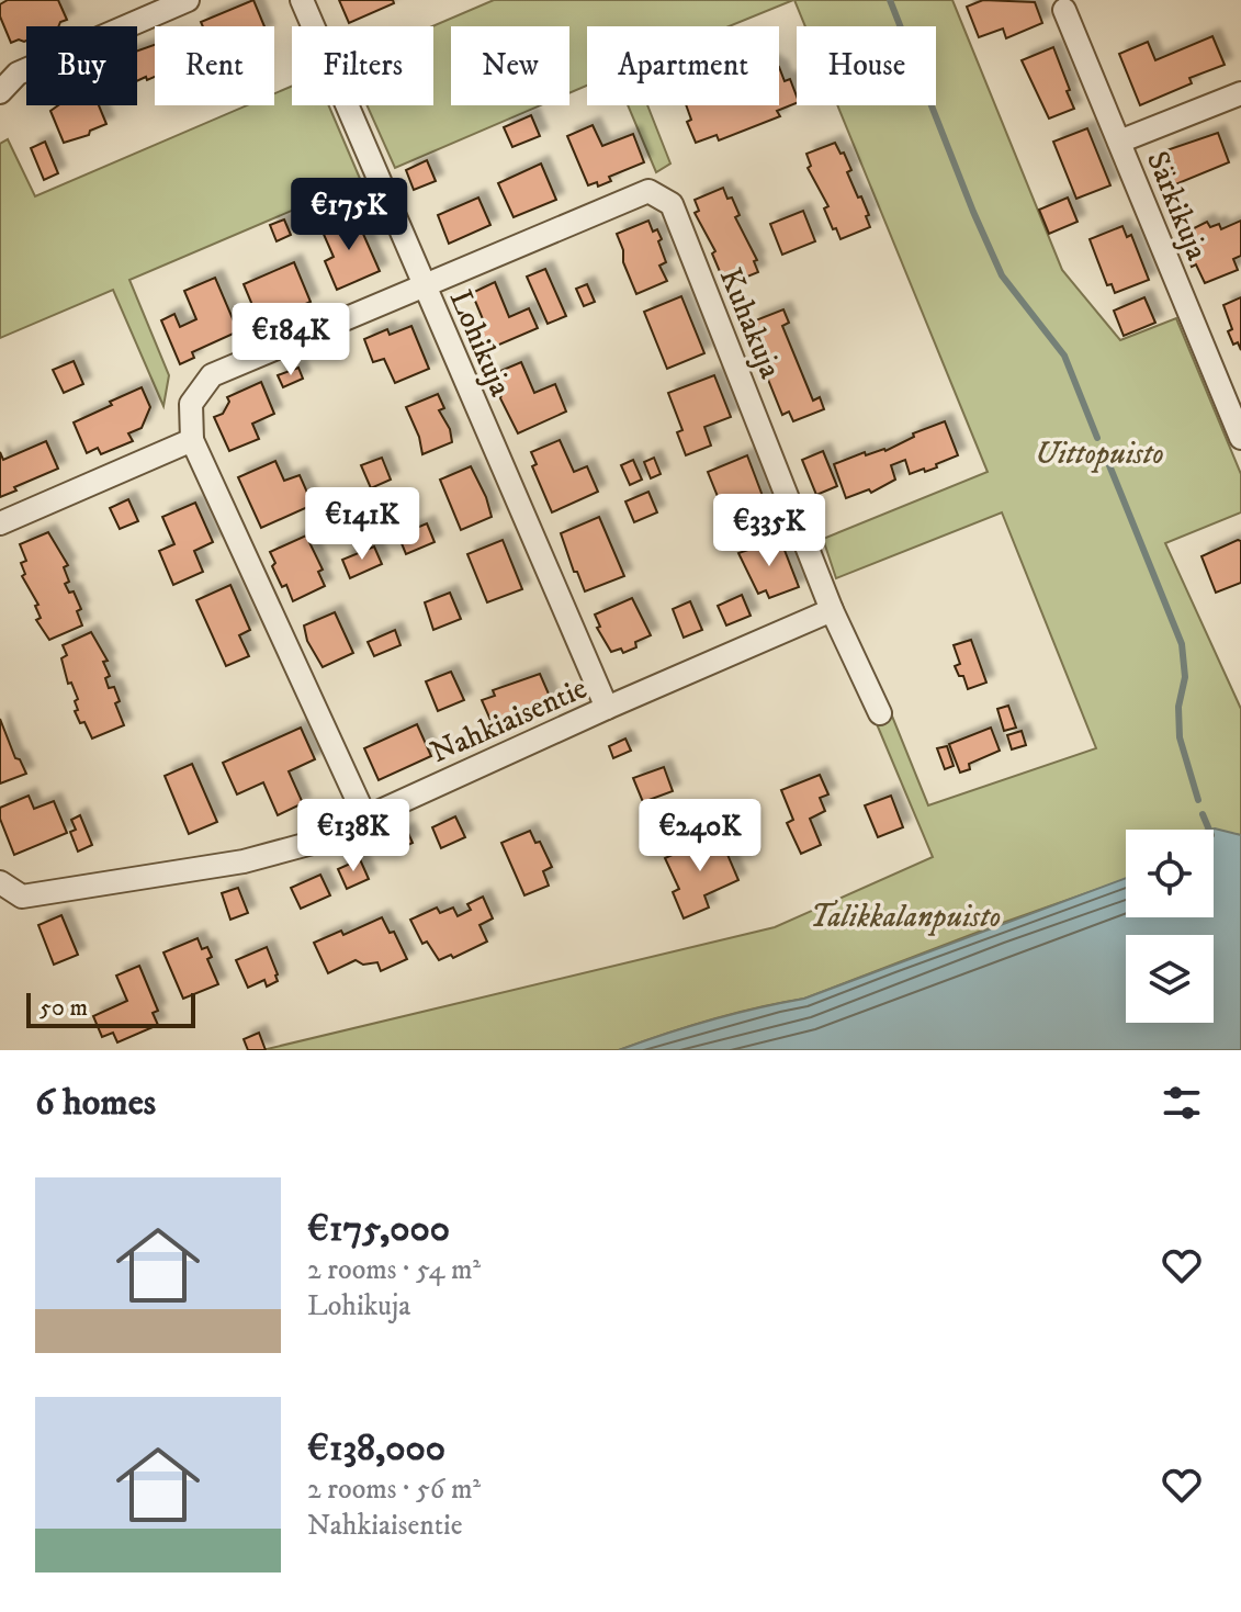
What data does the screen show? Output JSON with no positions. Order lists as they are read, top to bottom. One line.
{"streets":{"street":["Särkikuja","Kuhakuja","Lohikuja","Nahkiaisentie"]},"crossings":[["Kuhakuja","Lohikuja"],["Kuhakuja","Nahkiaisentie"],["Lohikuja","Nahkiaisentie"]],"parks":["Uittopuisto","Talikkalanpuisto"],"scale_bar":"50 m","page":{"chip":["Buy","Rent","Filters","New","Apartment","House"],"price":["€175K","€184K","€141K","€335K","€138K","€240K"],"scale":"50 m","heading":"6 homes","list":[{"name":"€175,000","note":"2 rooms · 54 m² · Lohikuja"},{"name":"€138,000","note":"2 rooms · 56 m² · Nahkiaisentie"}]}}
